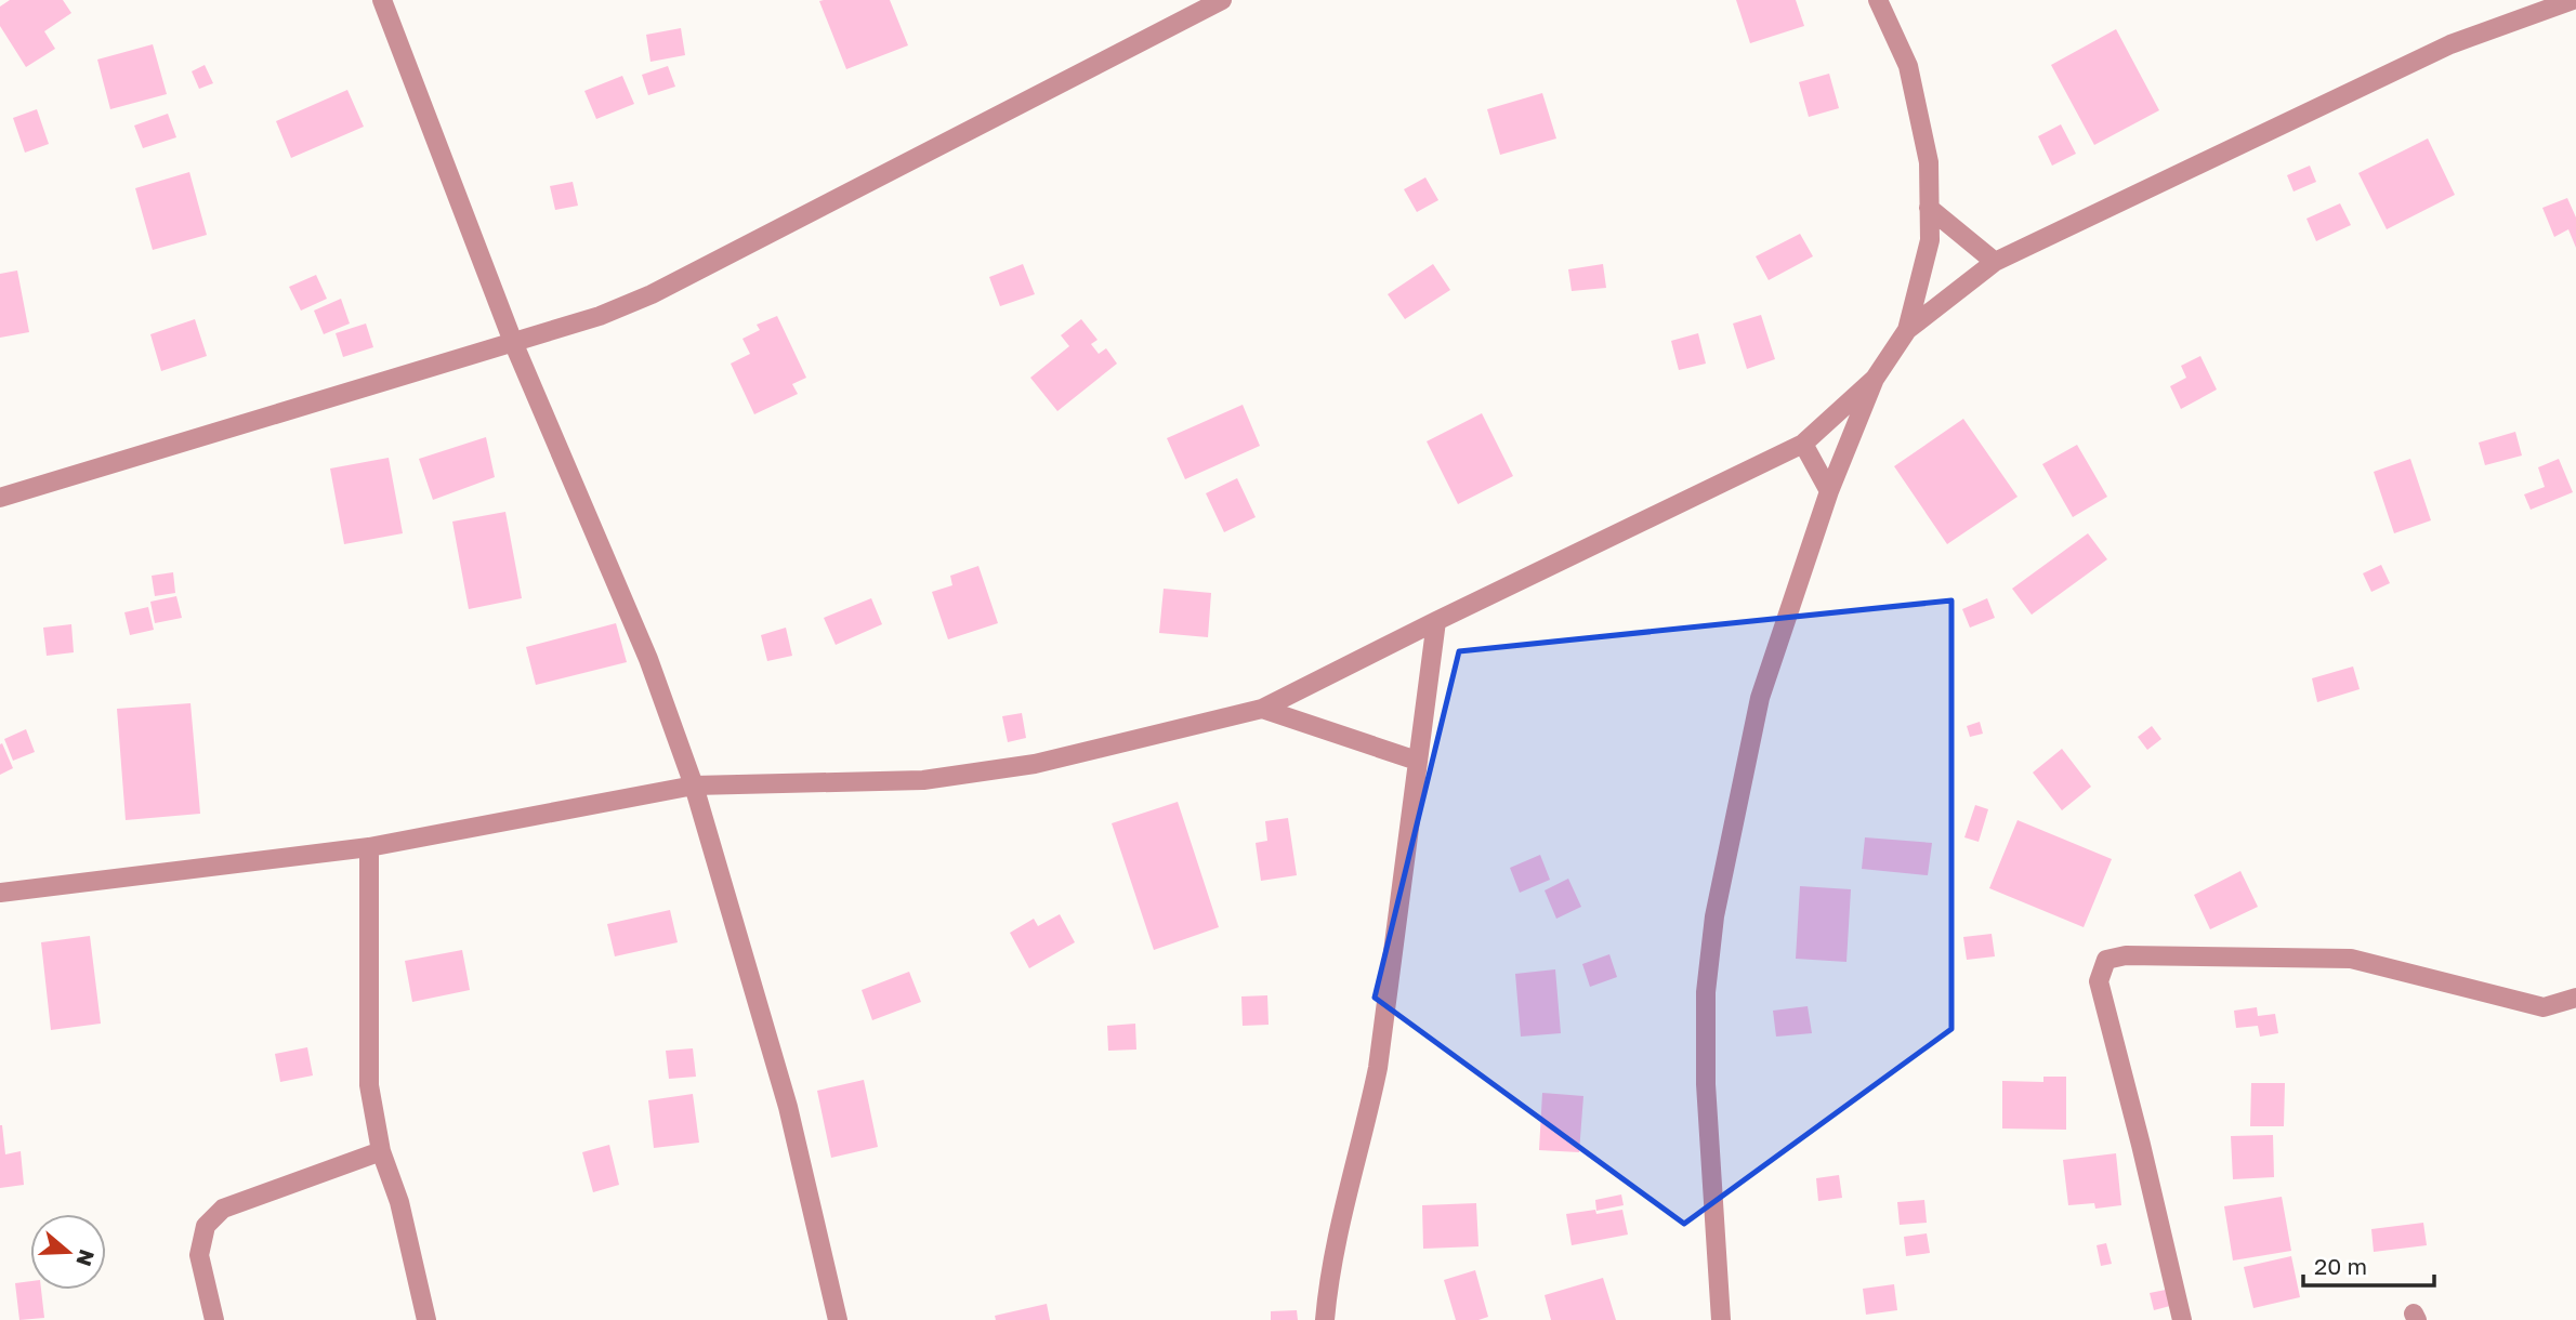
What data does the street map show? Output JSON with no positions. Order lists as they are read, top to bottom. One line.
{"scale_bar":"20 m","north":"right"}
